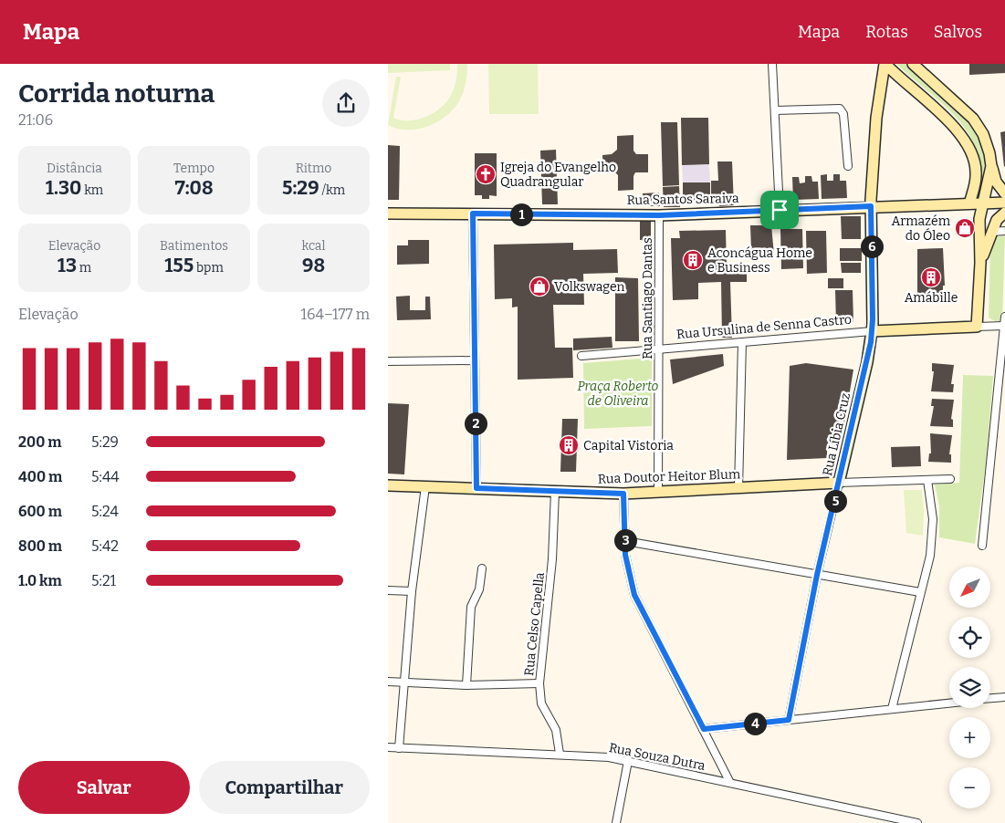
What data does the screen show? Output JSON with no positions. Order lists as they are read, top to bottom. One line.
{"streets":{"street":["Rua Santos Saraiva","Rua Santiago Dantas","Rua Ursulina de Senna Castro","Rua Líbia Cruz","Rua Doutor Heitor Blum","Rua Celso Capella","Rua Souza Dutra"]},"crossings":[["Rua Santos Saraiva","Rua Santiago Dantas"],["Rua Santos Saraiva","Rua Líbia Cruz"],["Rua Santiago Dantas","Rua Ursulina de Senna Castro"],["Rua Santiago Dantas","Rua Doutor Heitor Blum"],["Rua Ursulina de Senna Castro","Rua Líbia Cruz"],["Rua Líbia Cruz","Rua Doutor Heitor Blum"],["Rua Doutor Heitor Blum","Rua Celso Capella"],["Rua Celso Capella","Rua Souza Dutra"]],"parks":["Praça Roberto de Oliveira"],"places":{"church":["Igreja do Evangelho Quadrangular"],"shop":["Armazém do Óleo","Volkswagen"],"building":["Aconcágua Home e Business","Amábille","Capital Vistoria"]},"north":"bottom left","page":{"header":"Mapa","nav":["Mapa","Rotas","Salvos"],"heading":["Corrida noturna","21:06"],"stats":[["Distância","1.30 km"],["Tempo","7:08"],["Ritmo","5:29 /km"],["Elevação","13 m"],["Batimentos","155 bpm"],["kcal","98"]],"pins":["1","6","2","5","3","4"],"chart":["Elevação","164–177 m"],"list":[{"name":"200 m","note":"5:29"},{"name":"400 m","note":"5:44"},{"name":"600 m","note":"5:24"},{"name":"800 m","note":"5:42"},{"name":"1.0 km","note":"5:21"}],"map_buttons":["+","−"],"buttons":["Salvar","Compartilhar"]}}
